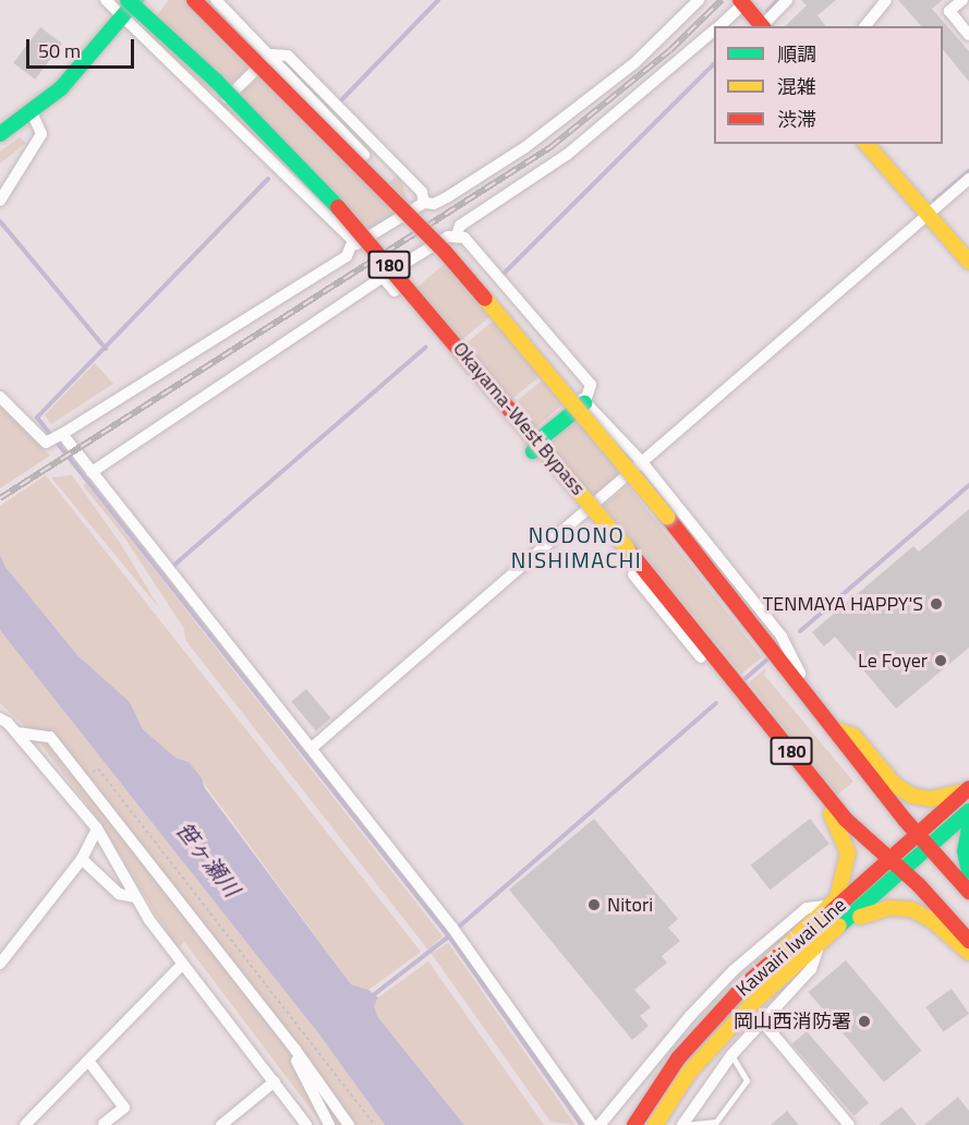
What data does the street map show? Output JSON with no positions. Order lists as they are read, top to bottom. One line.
{"streets":{"main road":["180","Okayama-West Bypass","Kawairi Iwai Line"]},"crossings":[["180","Kawairi Iwai Line"],["Okayama-West Bypass","Kawairi Iwai Line"]],"districts":["NODONO NISHIMACHI"],"water":["笹ヶ瀬川"],"places":["TENMAYA HAPPY'S","Le Foyer","Nitori","岡山西消防署"],"legend":["順調","混雑","渋滞"],"scale_bar":"50 m"}
